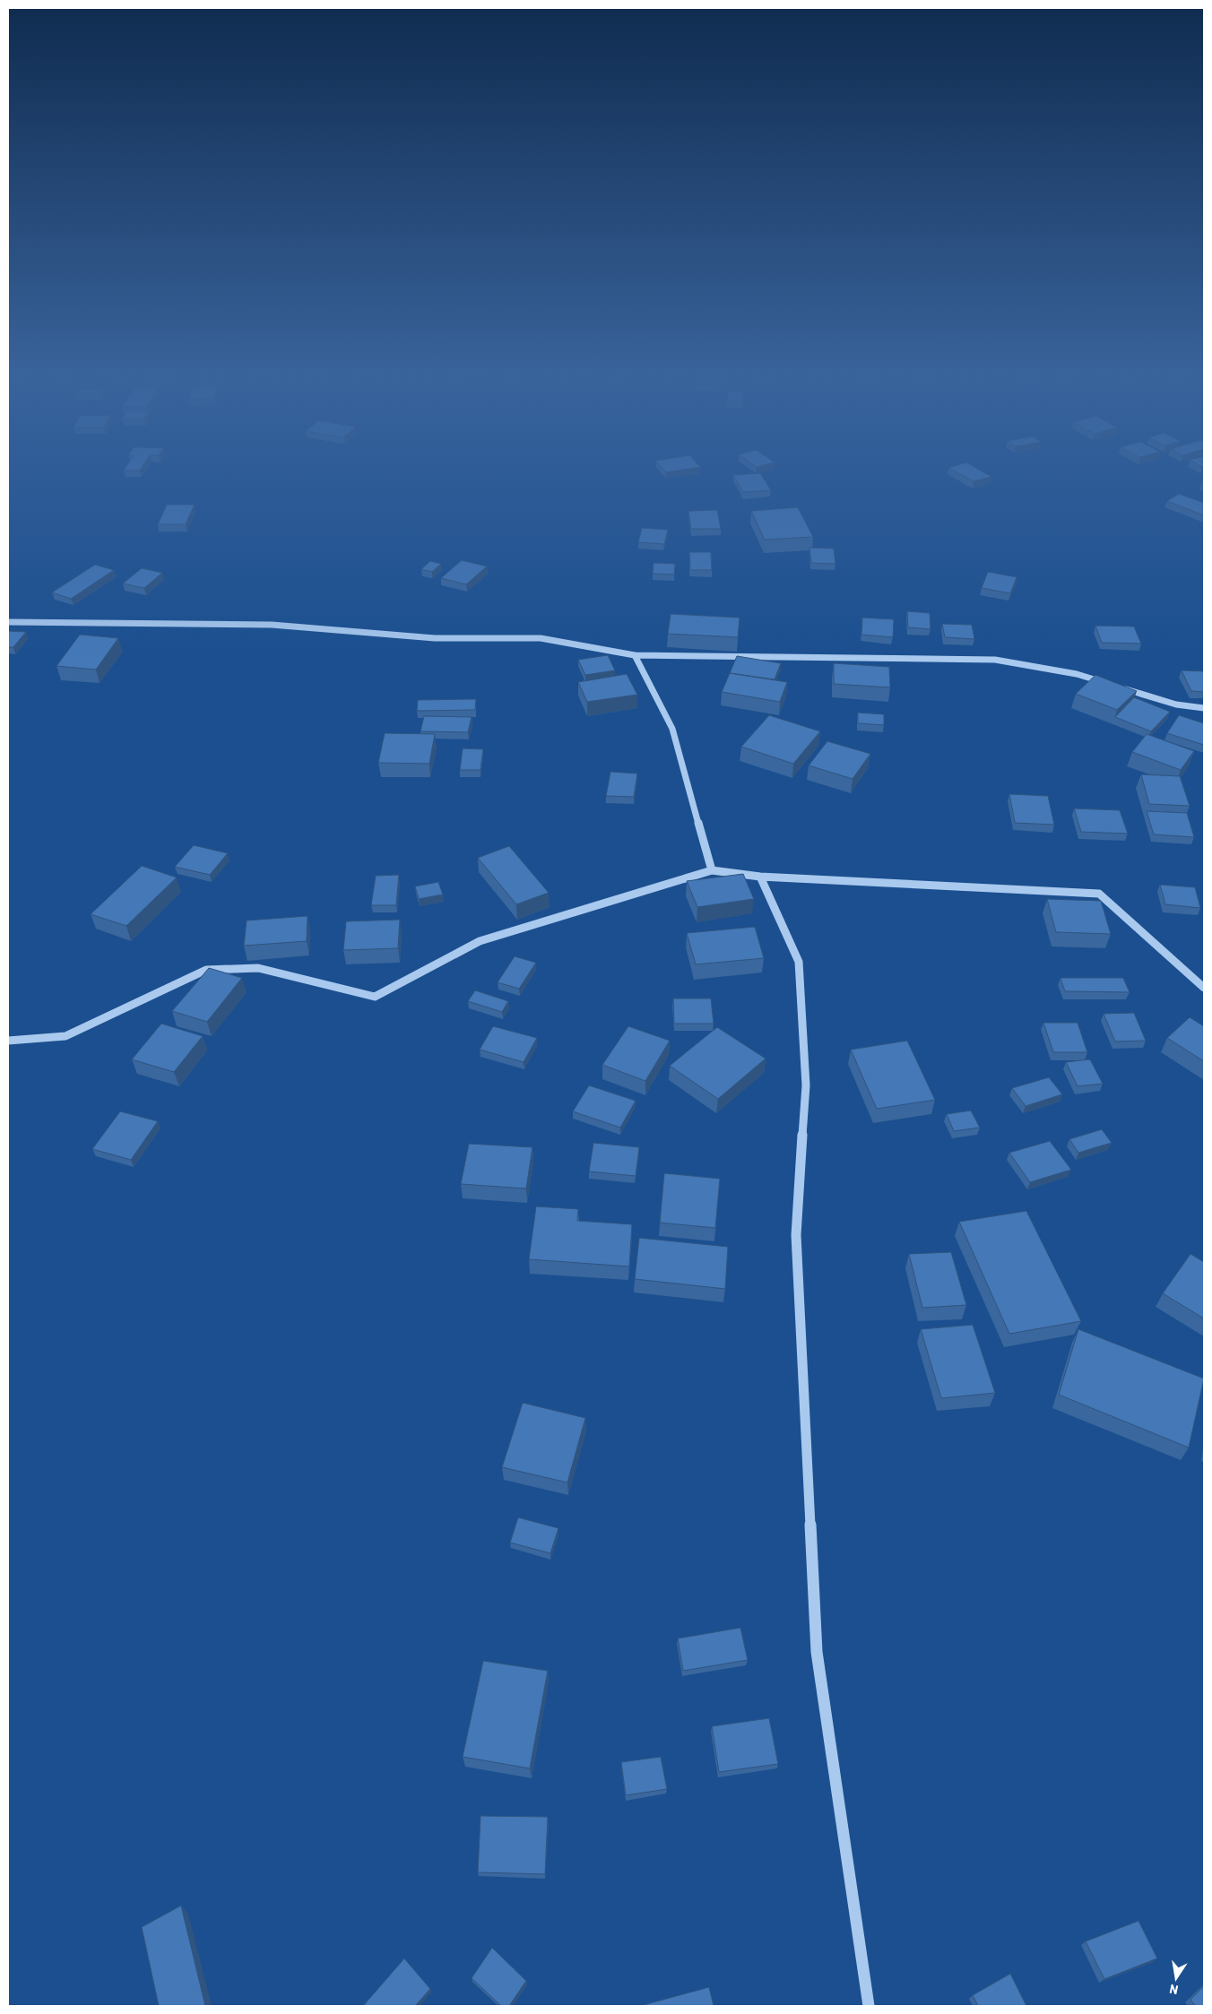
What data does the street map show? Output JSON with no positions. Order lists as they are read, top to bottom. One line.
{"north":"bottom"}
